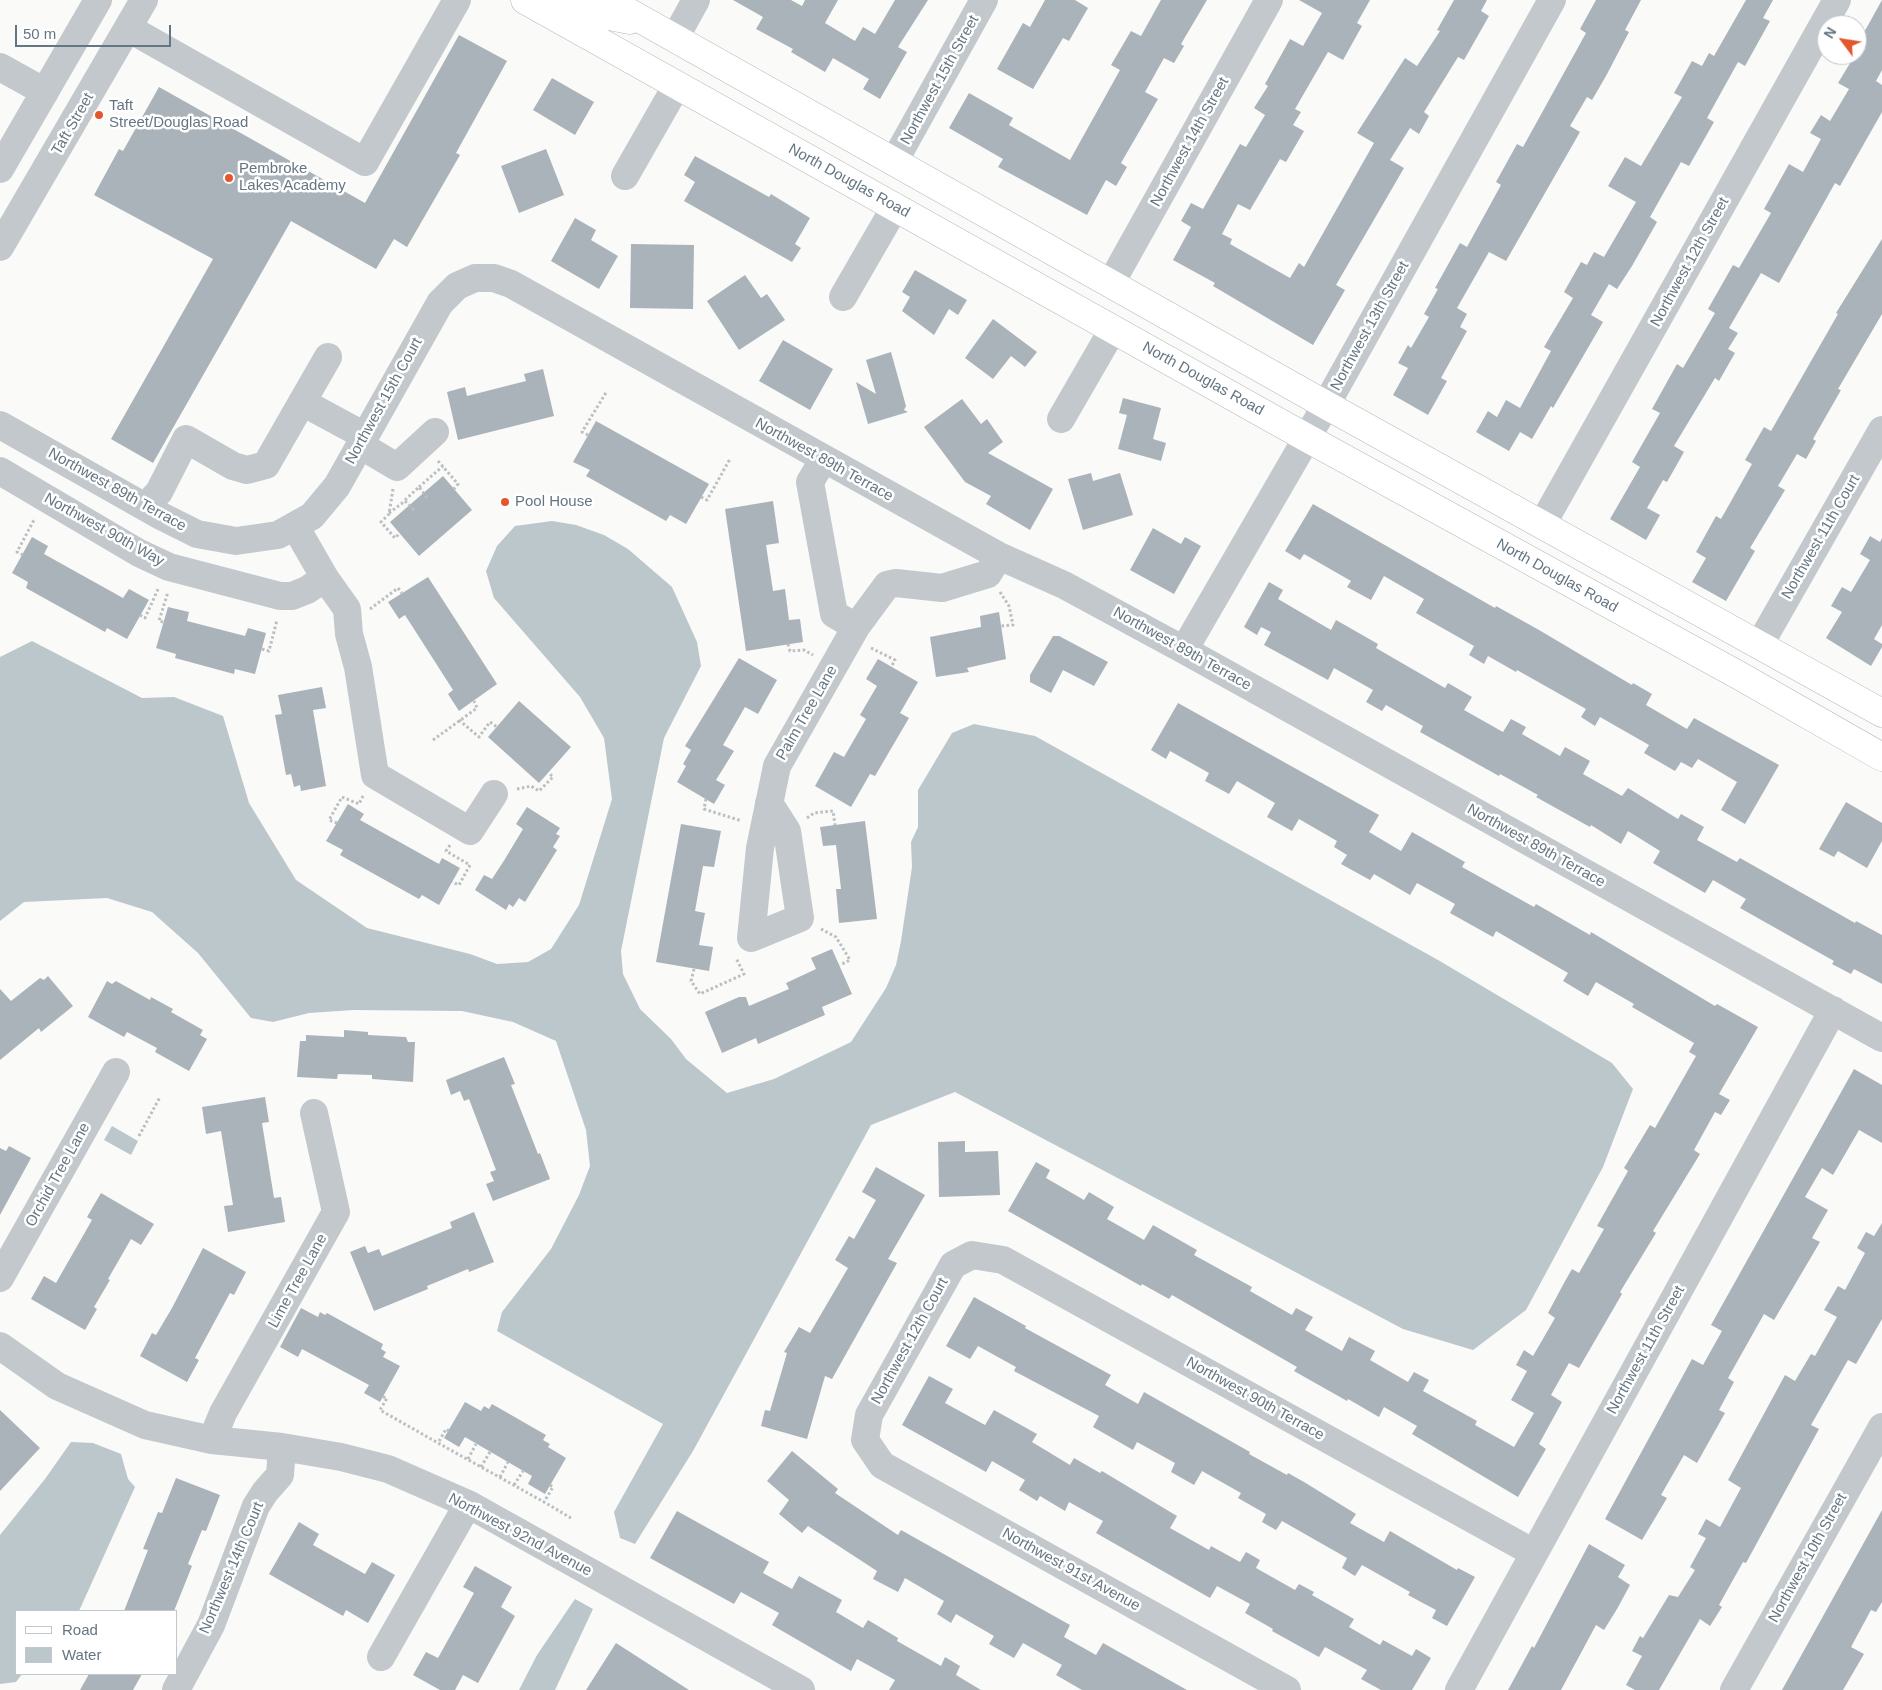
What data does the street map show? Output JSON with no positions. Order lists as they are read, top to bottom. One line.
{"streets":{"main road":["North Douglas Road"],"street":["Northwest 15th Street","Taft Street","Northwest 14th Street","Northwest 12th Street","Northwest 13th Street","Northwest 15th Court","Northwest 89th Terrace","Northwest 90th Way","Northwest 11th Court","Palm Tree Lane","Orchid Tree Lane","Lime Tree Lane","Northwest 12th Court","Northwest 11th Street","Northwest 90th Terrace","Northwest 92nd Avenue","Northwest 10th Street","Northwest 14th Court","Northwest 91st Avenue"]},"crossings":[["North Douglas Road","Northwest 13th Street"],["Northwest 13th Street","Northwest 89th Terrace"],["Northwest 15th Court","Northwest 89th Terrace"],["Northwest 89th Terrace","Palm Tree Lane"],["Northwest 89th Terrace","Northwest 11th Street"],["Lime Tree Lane","Northwest 92nd Avenue"],["Northwest 12th Court","Northwest 90th Terrace"],["Northwest 12th Court","Northwest 91st Avenue"],["Northwest 11th Street","Northwest 90th Terrace"],["Northwest 92nd Avenue","Northwest 14th Court"]],"places":["Taft Street/Douglas Road","Pembroke Lakes Academy","Pool House"],"legend":["Road","Water"],"scale_bar":"50 m","north":"top left"}
